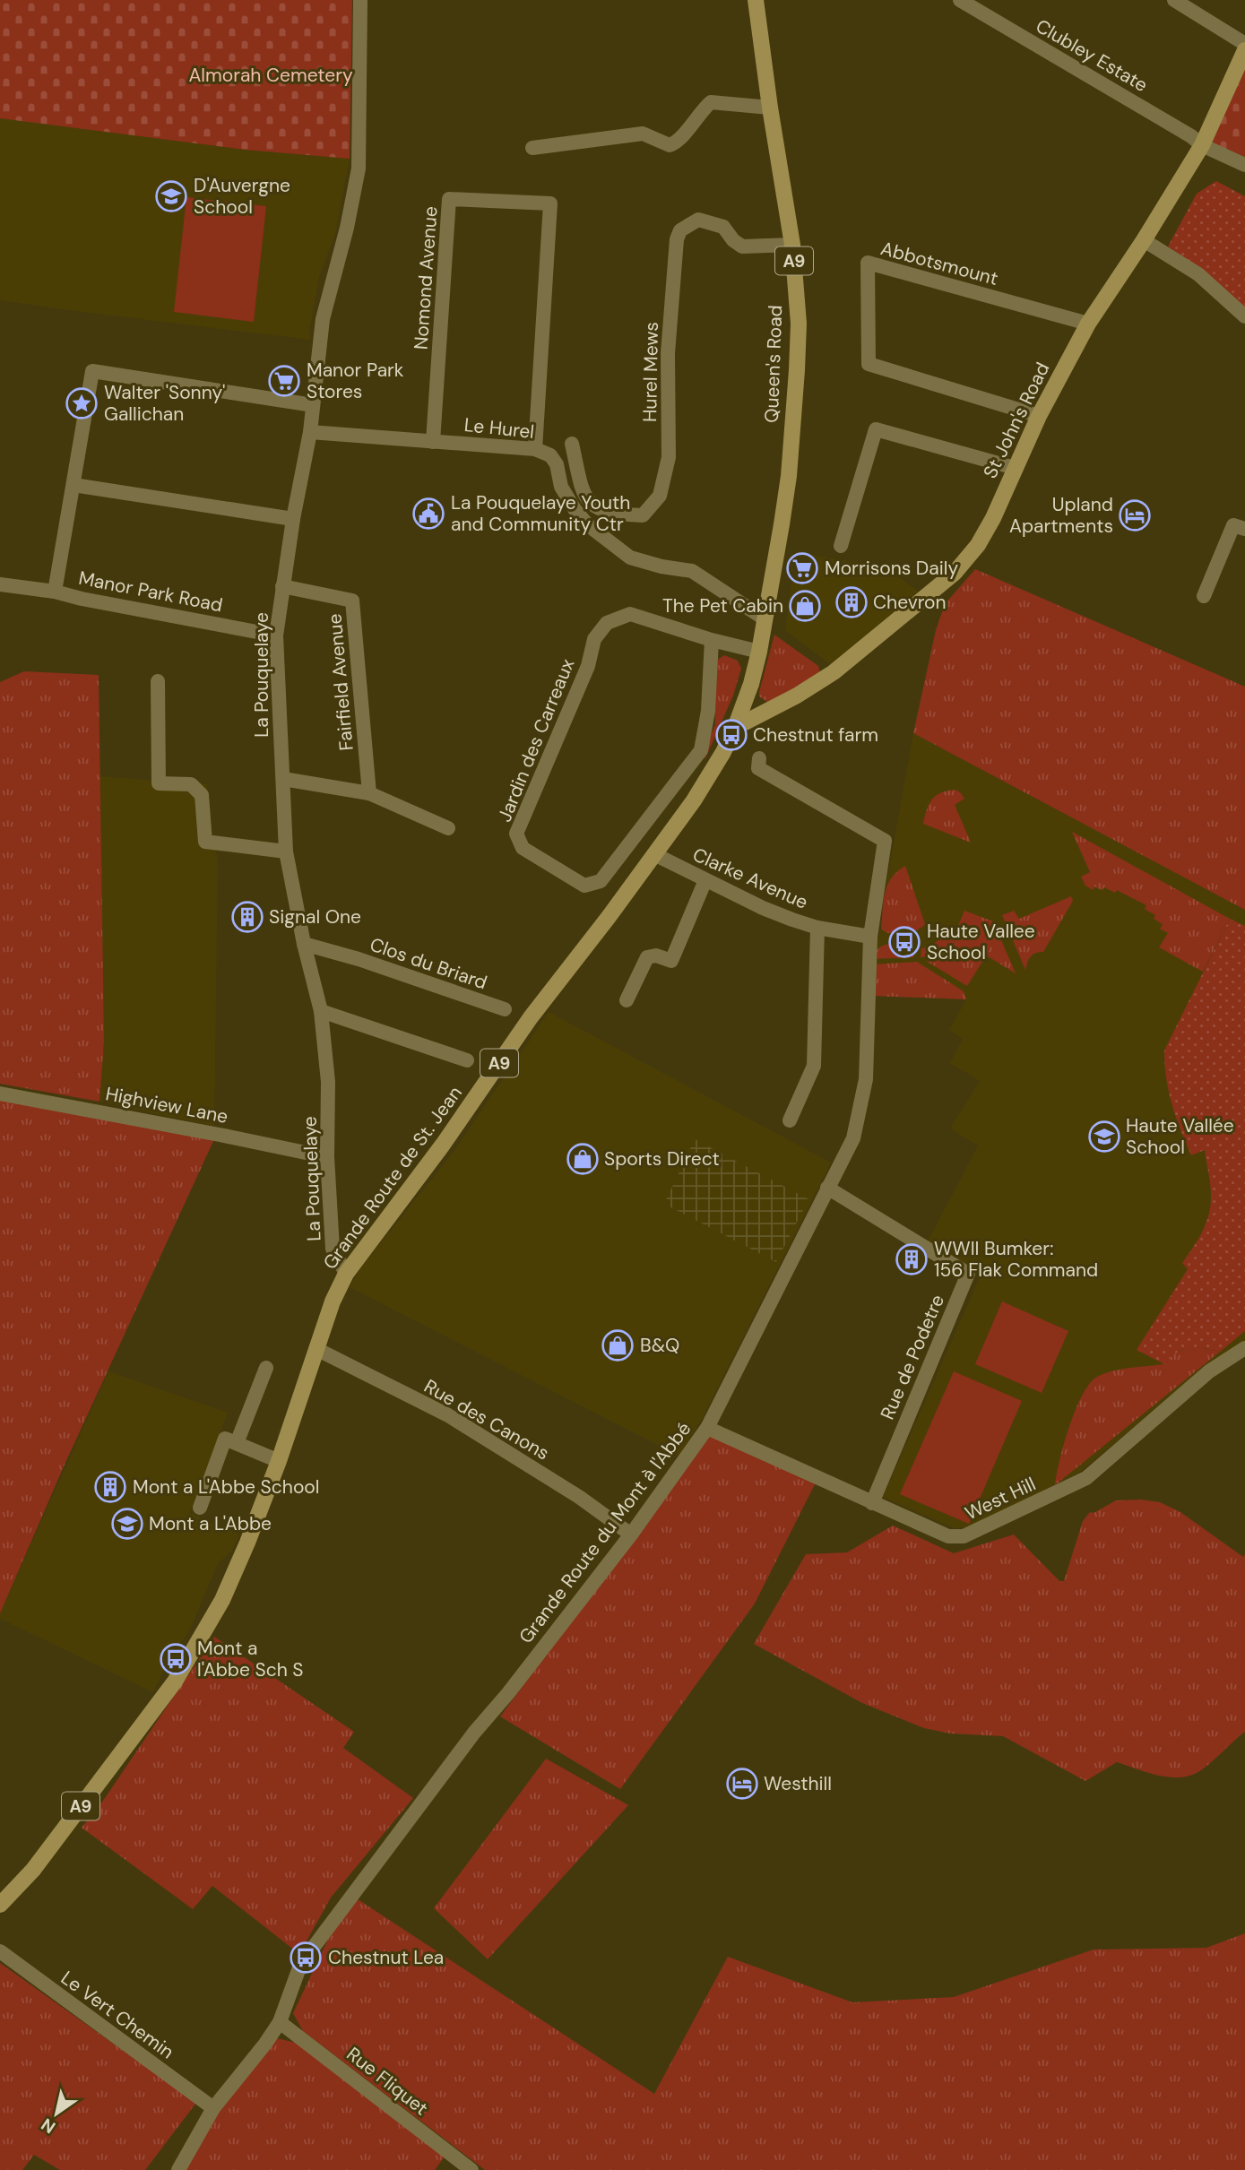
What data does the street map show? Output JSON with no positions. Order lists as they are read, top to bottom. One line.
{"streets":{"main road":["A9","Queen's Road","St John's Road","Grande Route de St. Jean"],"street":["Clubley Estate","Abbotsmount","Nomond Avenue","Hurel Mews","Le Hurel","Manor Park Road","La Pouquelaye","Fairfield Avenue","Jardin des Carreaux","Clarke Avenue","Clos du Briard","Highview Lane","Rue de Podetre","Rue des Canons","West Hill","Grande Route du Mont à l'Abbé","Le Vert Chemin","Rue Fliquet"]},"crossings":[["Clubley Estate","St John's Road"],["Abbotsmount","St John's Road"],["Nomond Avenue","Le Hurel"],["Queen's Road","Hurel Mews"],["Queen's Road","St John's Road"],["Queen's Road","Le Hurel"],["Queen's Road","Jardin des Carreaux"],["Queen's Road","Grande Route de St. Jean"],["St John's Road","Grande Route de St. Jean"],["Le Hurel","La Pouquelaye"],["Manor Park Road","La Pouquelaye"],["La Pouquelaye","Fairfield Avenue"],["La Pouquelaye","Clos du Briard"],["La Pouquelaye","Highview Lane"],["La Pouquelaye","Grande Route de St. Jean"],["Clarke Avenue","Grande Route de St. Jean"],["Clarke Avenue","Grande Route du Mont à l'Abbé"],["Grande Route de St. Jean","Rue des Canons"],["Rue de Podetre","West Hill"],["Rue de Podetre","Grande Route du Mont à l'Abbé"],["Rue des Canons","Grande Route du Mont à l'Abbé"],["West Hill","Grande Route du Mont à l'Abbé"],["Grande Route du Mont à l'Abbé","Le Vert Chemin"],["Grande Route du Mont à l'Abbé","Rue Fliquet"]],"parks":["Almorah Cemetery"],"places":{"school or university":["D'Auvergne School","Haute Vallée School","Mont a L'Abbe"],"supermarket":["Manor Park Stores","Morrisons Daily"],"place":["Walter 'Sonny' Gallichan"],"public building":["La Pouquelaye Youth and Community Ctr"],"hotel":["Upland Apartments","Westhill"],"building":["Chevron","Signal One","WWII Bumker: 156 Flak Command","Mont a L'Abbe School"],"shop":["The Pet Cabin","Sports Direct","B&Q"],"bus stop":["Chestnut farm","Haute Vallee School","Mont a l'Abbe Sch S","Chestnut Lea"]},"north":"bottom left"}
